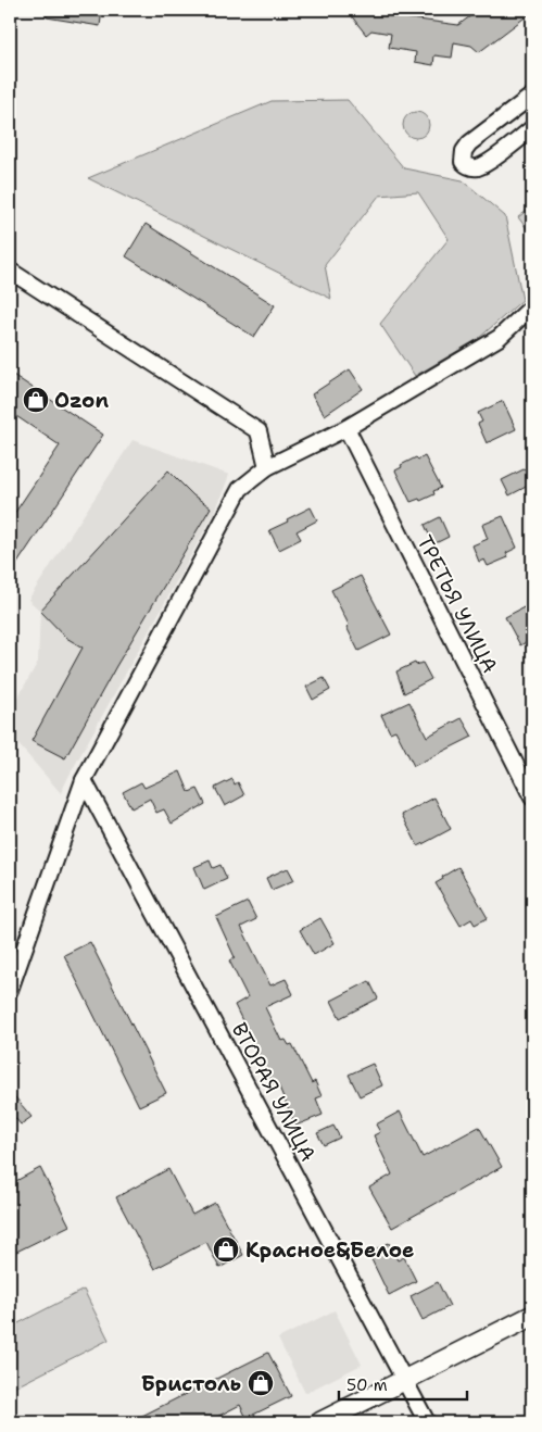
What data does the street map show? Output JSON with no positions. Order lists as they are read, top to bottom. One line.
{"streets":{"street":["ТРЕТЬЯ УЛИЦА","ВТОРАЯ УЛИЦА"]},"places":{"shop":["Ozon","Красное&Белое","Бристоль"]},"scale_bar":"50 m"}
